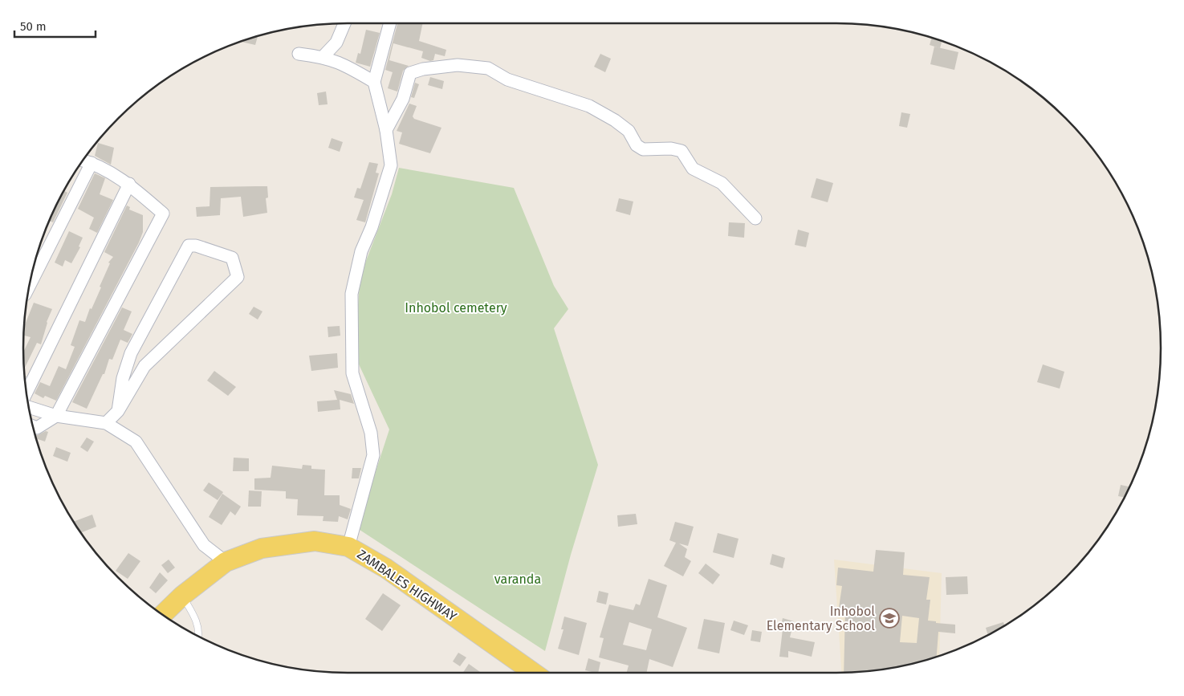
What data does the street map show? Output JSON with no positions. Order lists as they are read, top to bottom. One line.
{"streets":{"main road":["ZAMBALES HIGHWAY"]},"parks":["Inhobol cemetery","varanda"],"places":{"school or university":["Inhobol Elementary School"]},"scale_bar":"50 m"}
